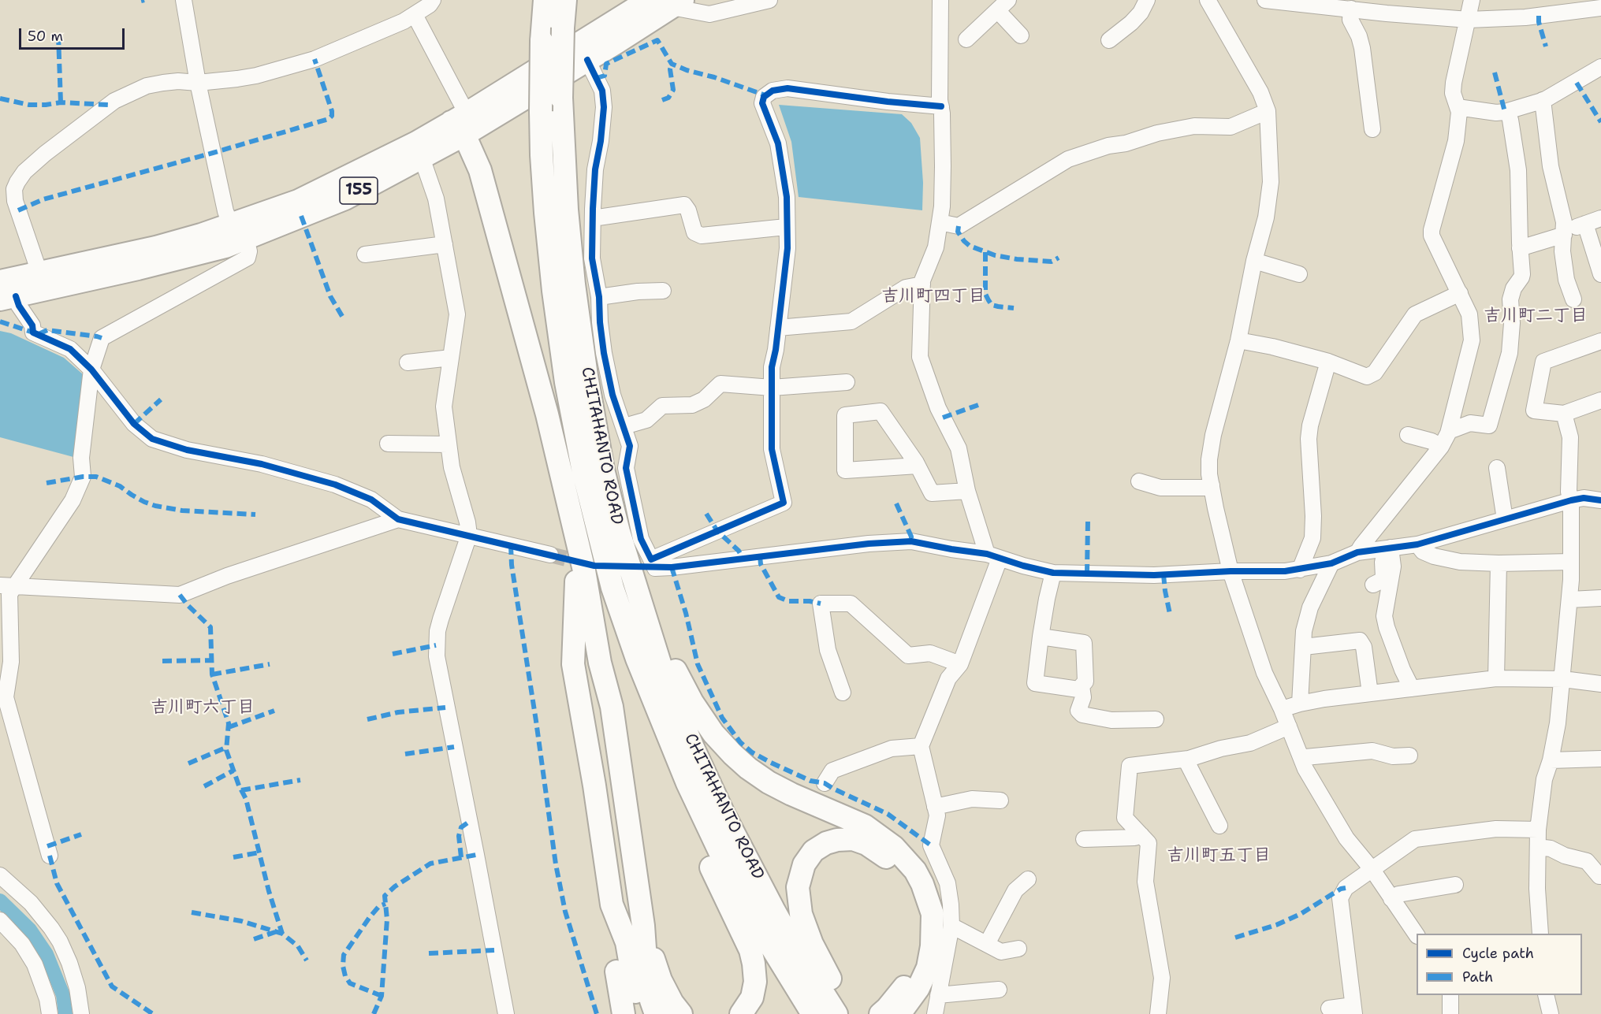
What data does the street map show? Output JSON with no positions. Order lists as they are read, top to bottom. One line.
{"streets":{"highway":["155","CHITAHANTO ROAD"]},"districts":["吉川町四丁目","吉川町二丁目","吉川町六丁目","吉川町五丁目"],"legend":["Cycle path","Path"],"scale_bar":"50 m"}
